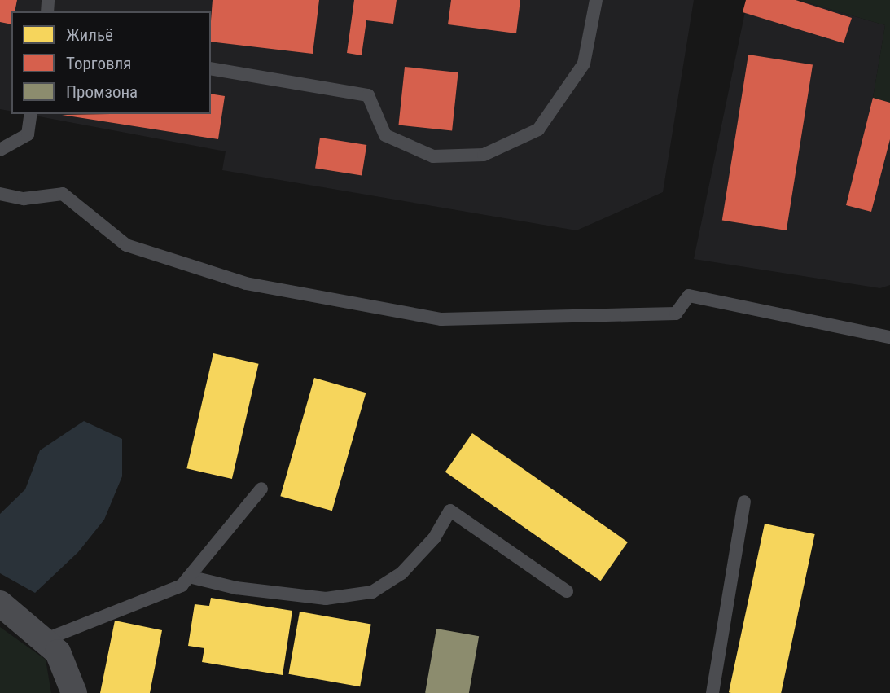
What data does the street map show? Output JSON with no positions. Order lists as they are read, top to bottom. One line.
{"legend":["Жильё","Торговля","Промзона"]}
